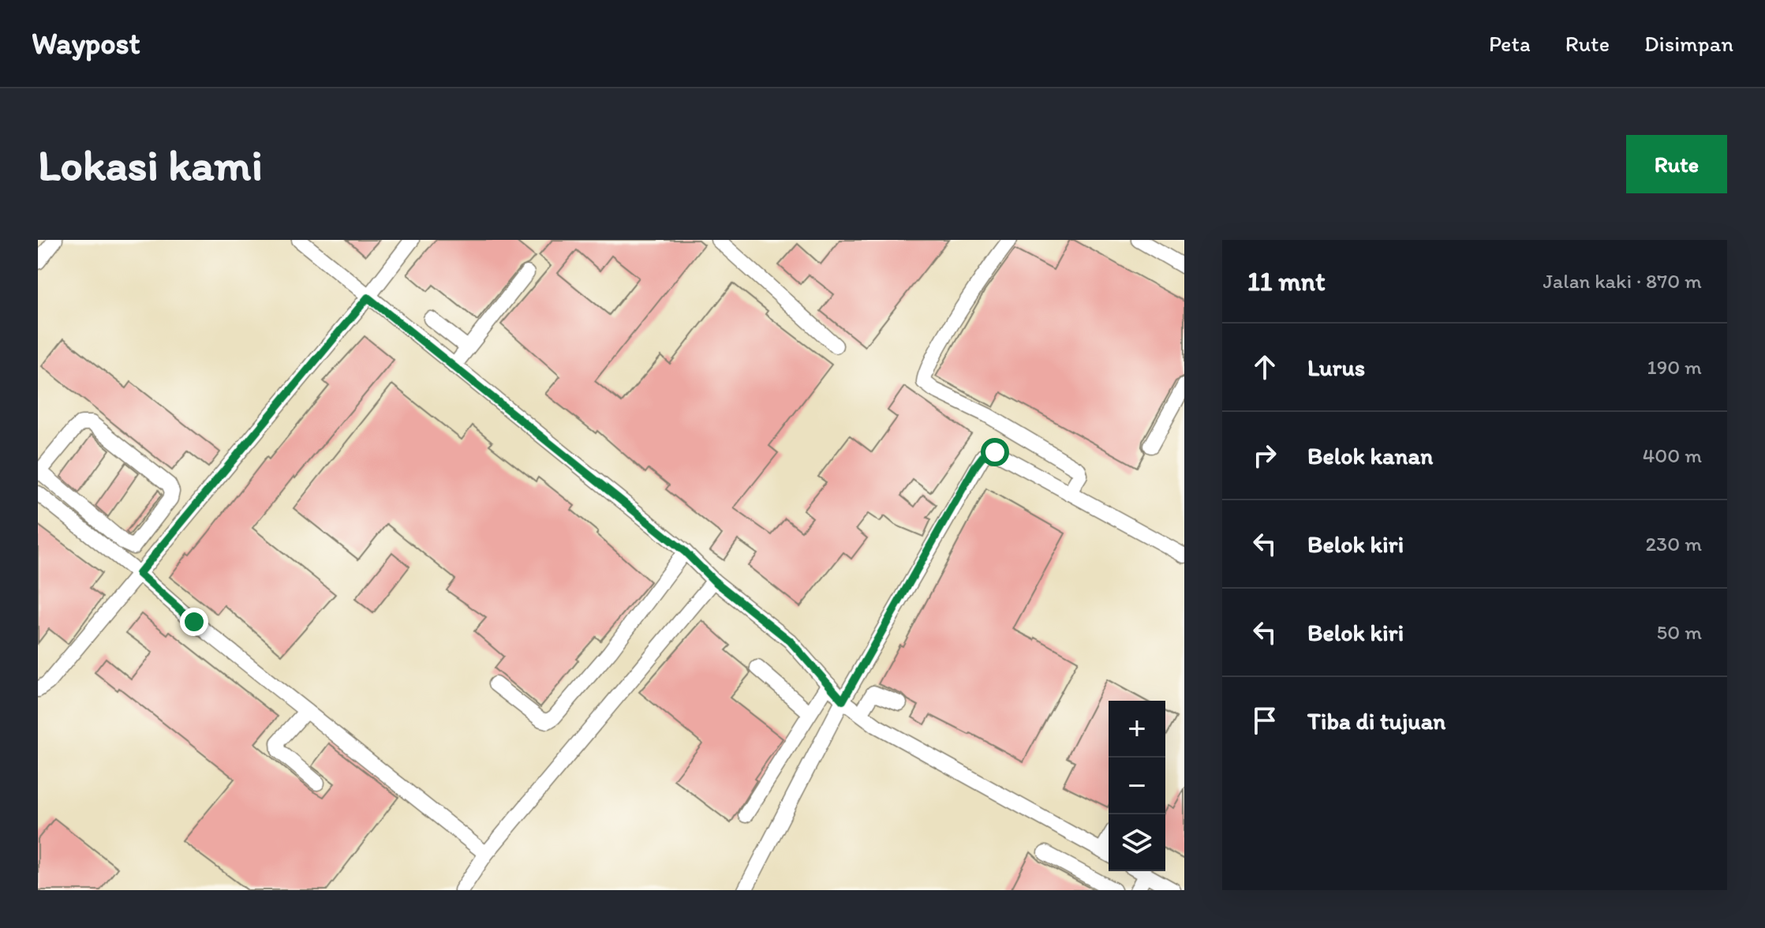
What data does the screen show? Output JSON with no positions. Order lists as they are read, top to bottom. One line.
{"page":{"header":"Waypost","nav":["Peta","Rute","Disimpan"],"buttons":"Rute","title":"Lokasi kami","heading":["11 mnt","Jalan kaki · 870 m"],"list":[["Lurus","190 m"],["Belok kanan","400 m"],["Belok kiri","230 m"],["Belok kiri","50 m"],"Tiba di tujuan"],"map_buttons":["+","−"]}}
